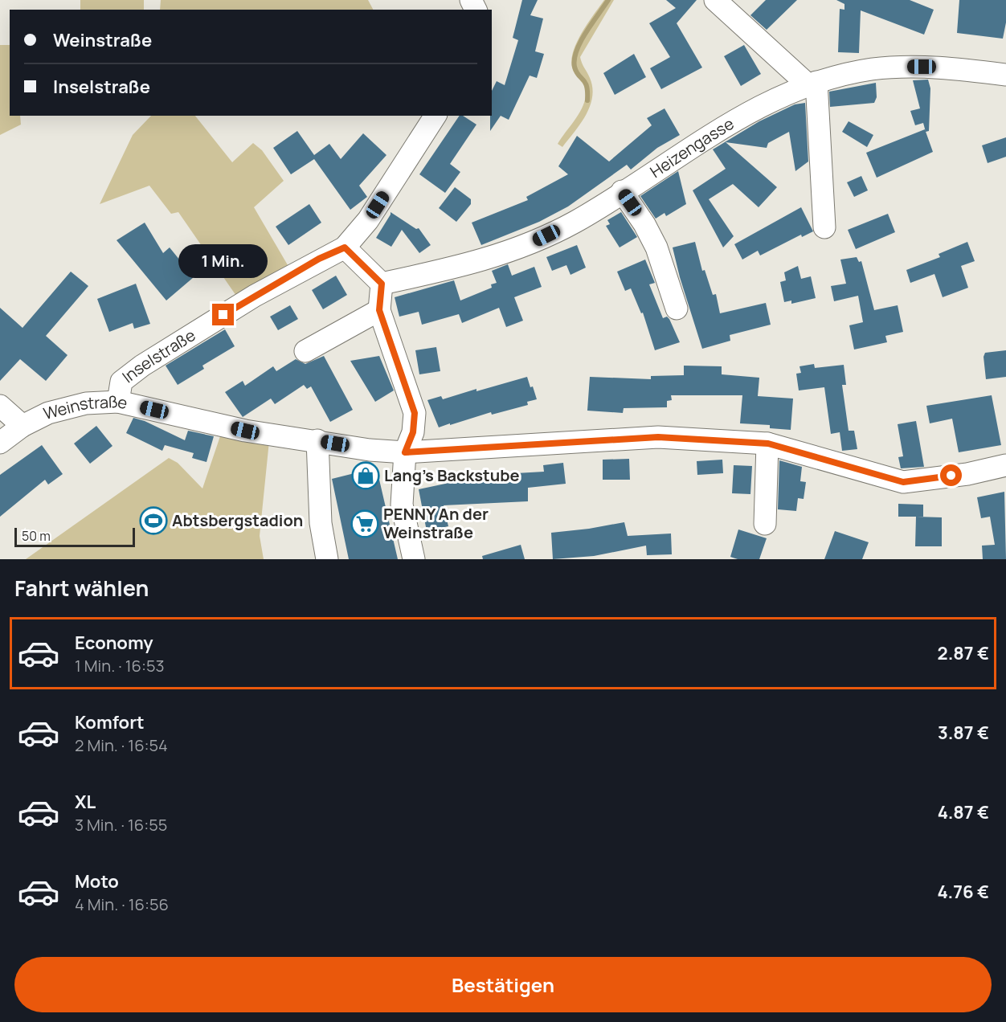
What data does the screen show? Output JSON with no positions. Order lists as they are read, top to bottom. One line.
{"streets":{"street":["Heizengasse","Inselstraße","Weinstraße"]},"crossings":[["Inselstraße","Weinstraße"]],"places":{"shop":["Lang's Backstube"],"sports":["Abtsbergstadion"],"supermarket":["PENNY An der Weinstraße"]},"scale_bar":"50 m","page":{"banner":["Weinstraße","Inselstraße"],"bubble":"1 Min.","scale":"50 m","heading":"Fahrt wählen","list":[{"name":"Economy","note":"1 Min. · 16:53","value":"2.87 €"},{"name":"Komfort","note":"2 Min. · 16:54","value":"3.87 €"},{"name":"XL","note":"3 Min. · 16:55","value":"4.87 €"},{"name":"Moto","note":"4 Min. · 16:56","value":"4.76 €"}],"buttons":"Bestätigen"}}
